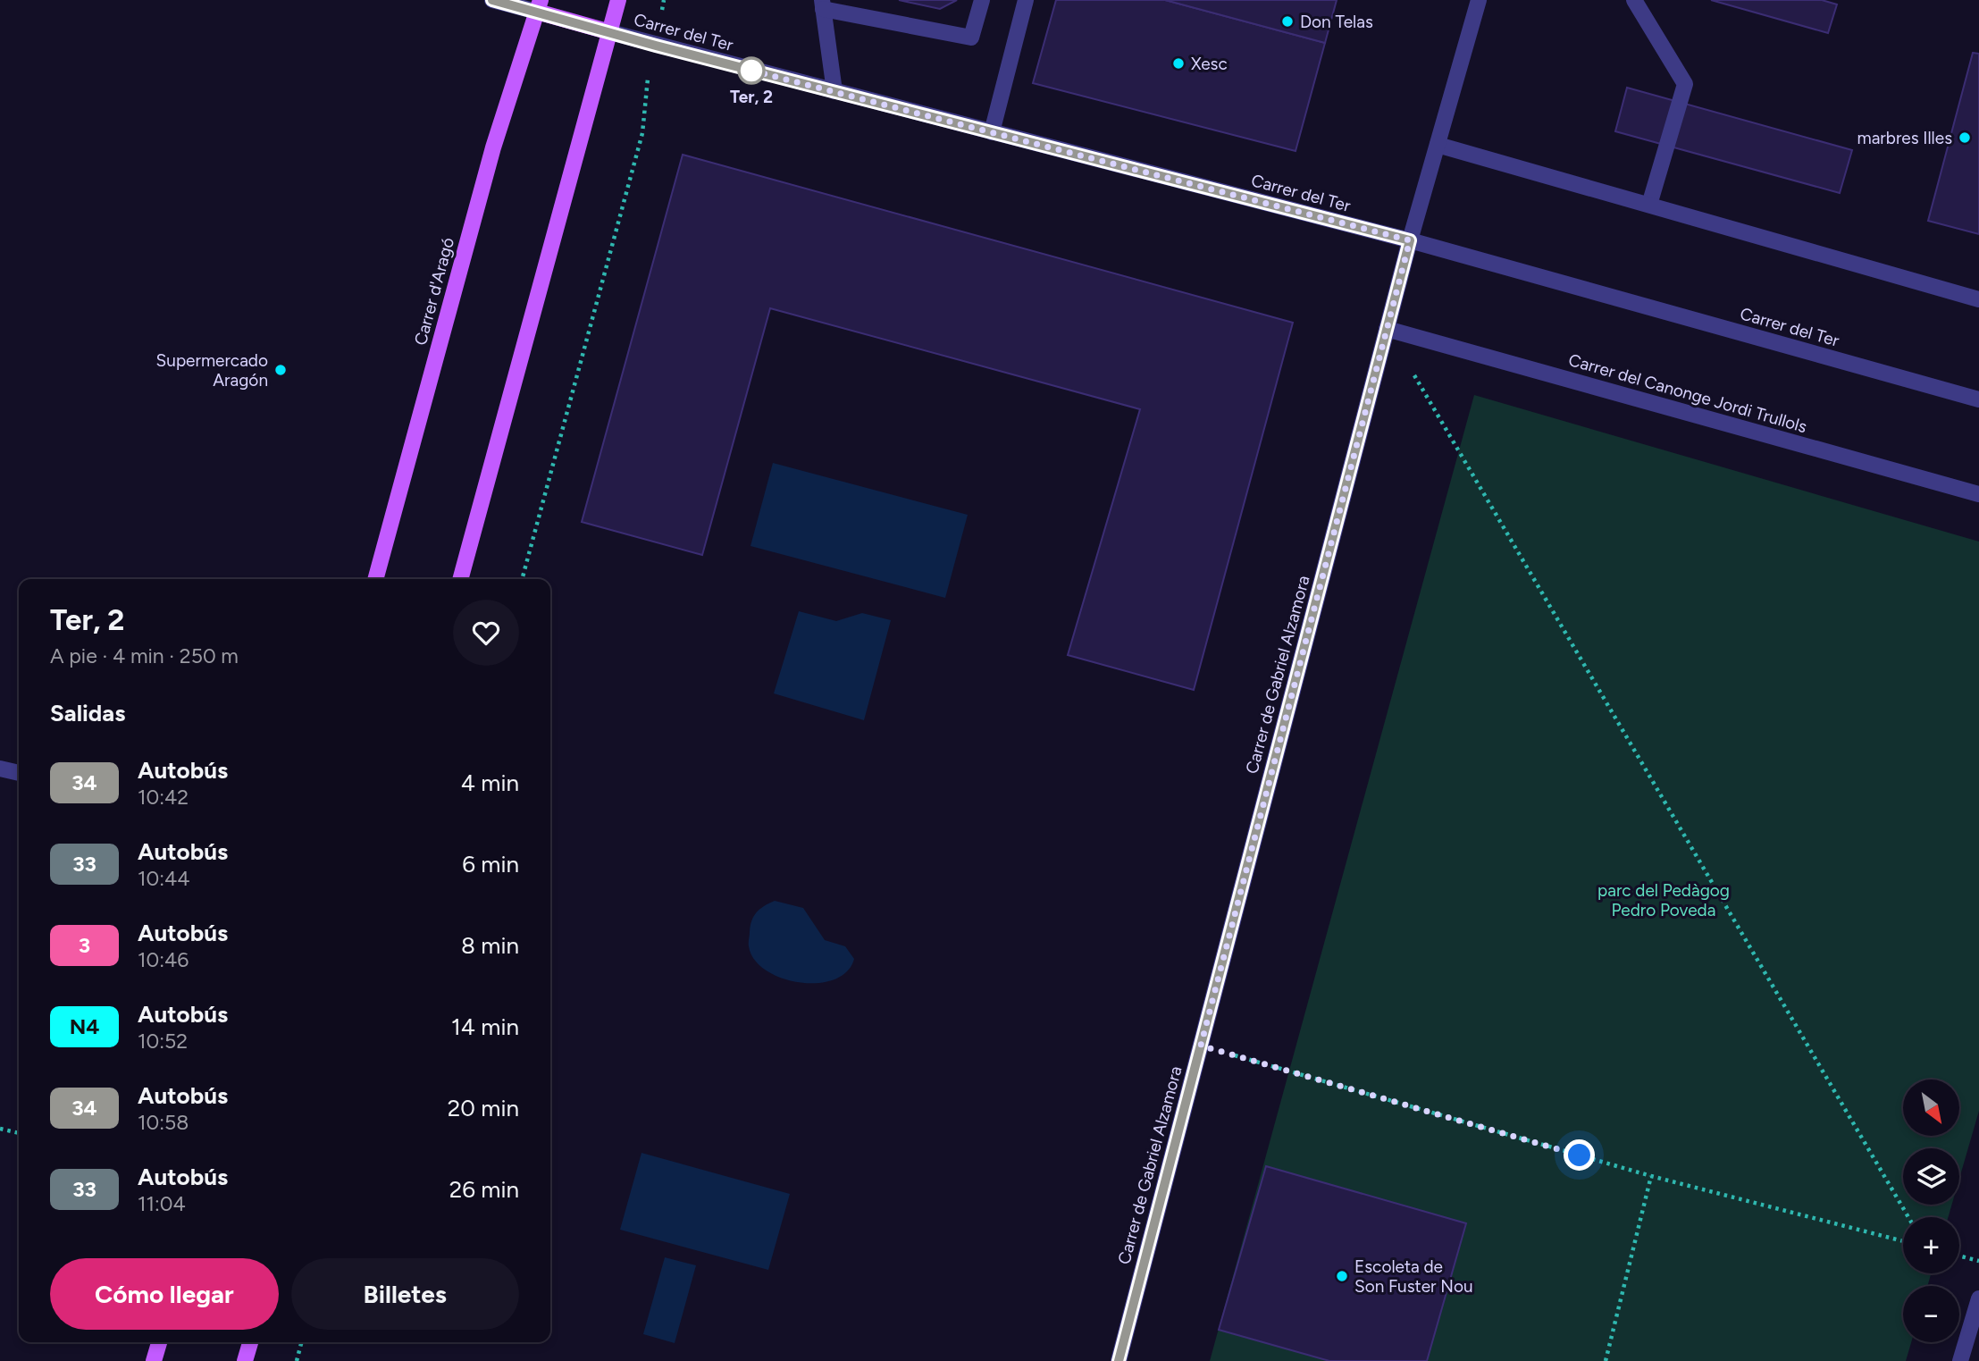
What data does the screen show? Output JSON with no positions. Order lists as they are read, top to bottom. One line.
{"streets":{"main road":["Carrer d'Aragó"],"street":["Carrer del Ter","Carrer del Canonge Jordi Trullols","Carrer de Gabriel Alzamora"]},"crossings":[["Carrer del Ter","Carrer de Gabriel Alzamora"],["Carrer del Canonge Jordi Trullols","Carrer de Gabriel Alzamora"]],"parks":["parc del Pedàgog Pedro Poveda"],"places":["Don Telas","Xesc","Ter, 2","marbres Illes","Supermercado Aragón","Escoleta de Son Fuster Nou"],"lines":["bus line 34"],"north":"bottom right","page":{"heading":[["Ter, 2","A pie · 4 min · 250 m"],"Salidas"],"list":[{"mark":"34","name":"Autobús","note":"10:42","value":"4 min"},{"mark":"33","name":"Autobús","note":"10:44","value":"6 min"},{"mark":"3","name":"Autobús","note":"10:46","value":"8 min"},{"mark":"N4","name":"Autobús","note":"10:52","value":"14 min"},{"mark":"34","name":"Autobús","note":"10:58","value":"20 min"},{"mark":"33","name":"Autobús","note":"11:04","value":"26 min"}],"map_buttons":["+","−"],"buttons":["Cómo llegar","Billetes"]}}
